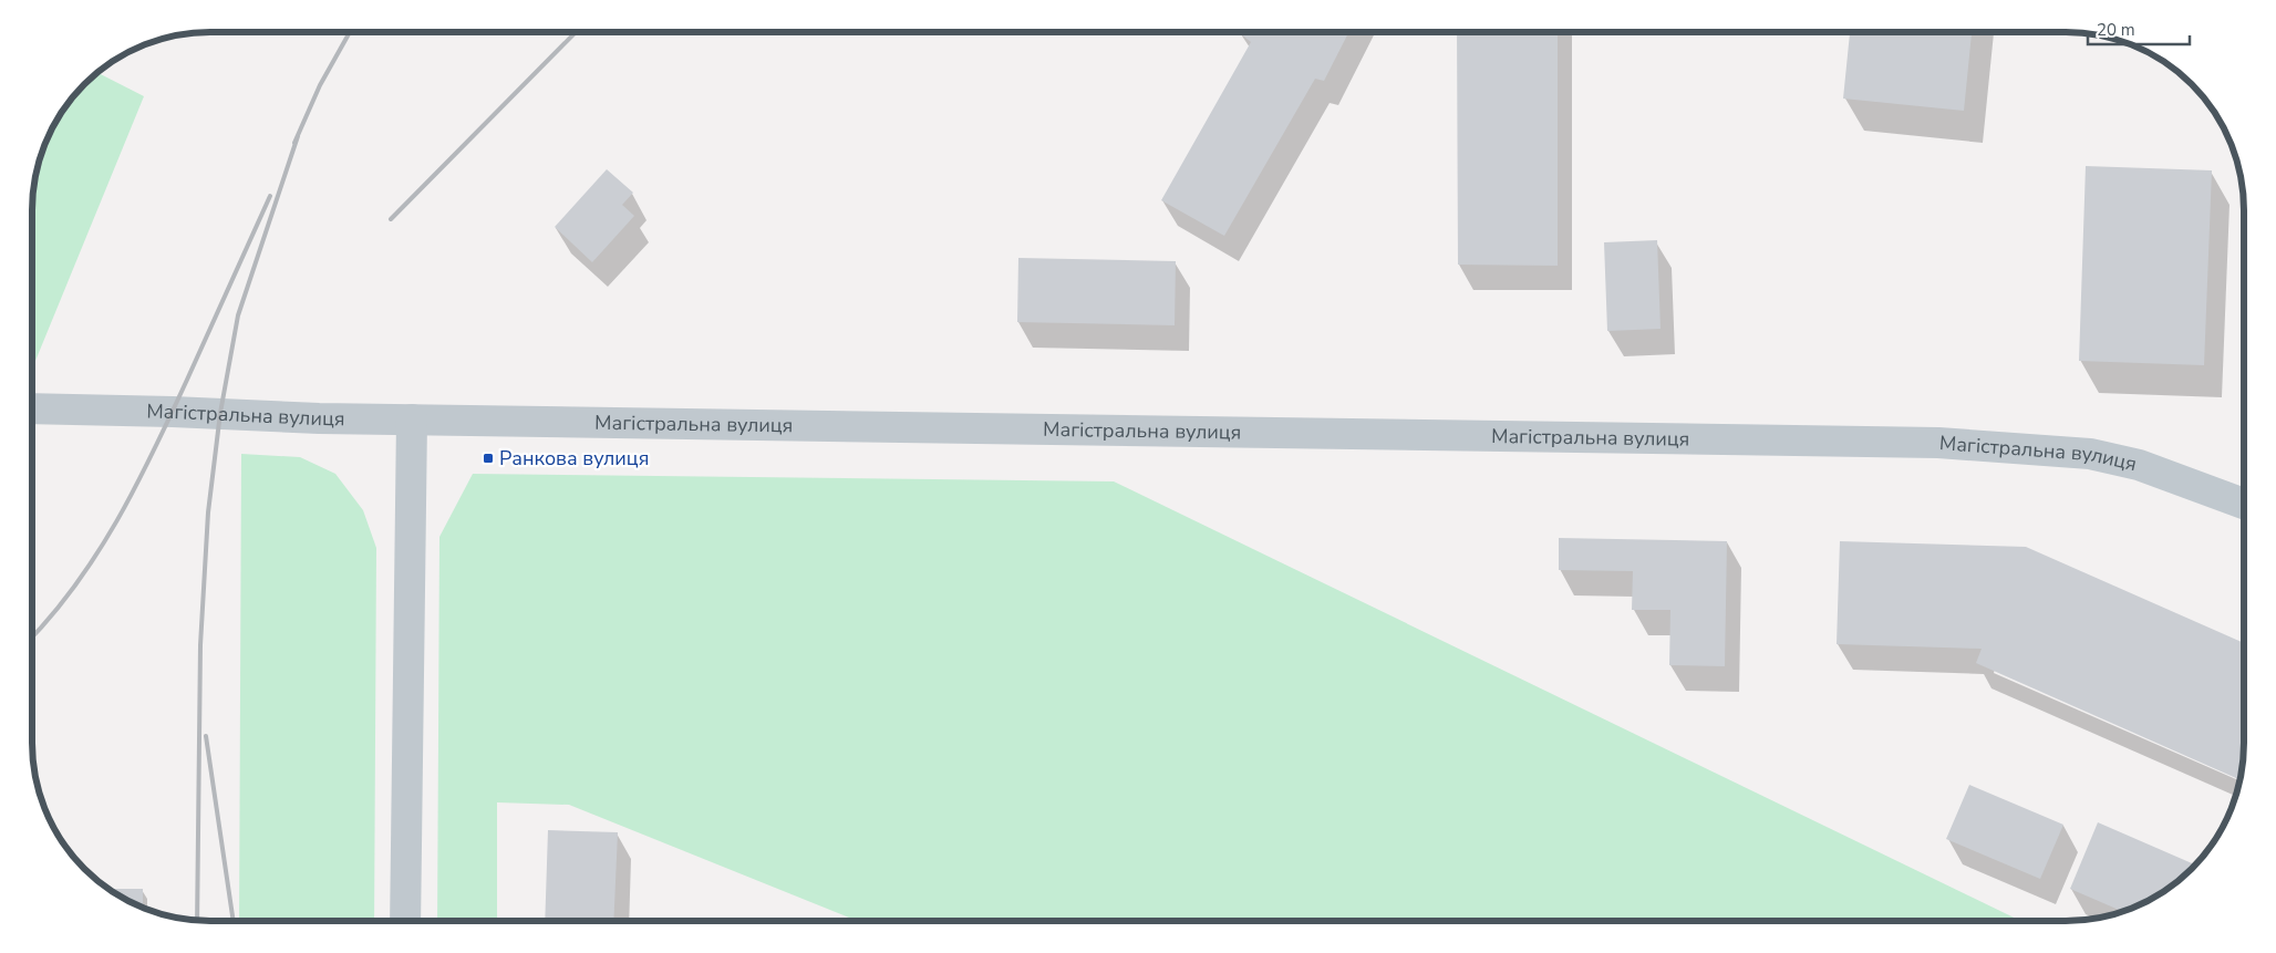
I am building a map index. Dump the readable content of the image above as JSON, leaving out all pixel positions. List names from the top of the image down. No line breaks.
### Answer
{"streets":{"street":["Магістральна вулиця"]},"places":{"transit":["Ранкова вулиця"]},"scale_bar":"20 m"}
